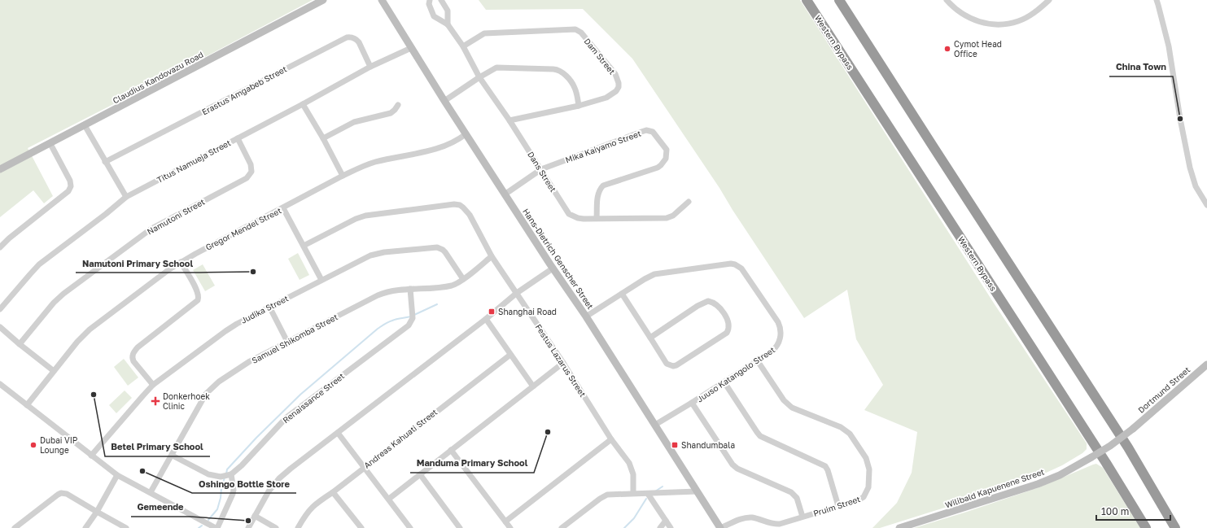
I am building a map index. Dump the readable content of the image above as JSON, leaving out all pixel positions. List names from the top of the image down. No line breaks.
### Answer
{"streets":{"highway":["Western Bypass"],"street":["Dam Street","Claudius Kandovazu Road","Erastus Amgabeb Street","Mika Kaiyamo Street","Titus Namueja Street","Dans Street","Namutoni Street","Gregor Mendel Street","Hans-Dietrich Genscher Street","Judika Street","Samuel Shikomba Street","Festus Lazarus Street","Juuso Katangolo Street","Dortmund Street","Renaissance Street","Andreas Kahuati Street","Wilibald Kapuenene Street","Pruim Street"]},"crossings":[["Dam Street","Dans Street"],["Erastus Amgabeb Street","Titus Namueja Street"],["Mika Kaiyamo Street","Dans Street"],["Mika Kaiyamo Street","Hans-Dietrich Genscher Street"],["Titus Namueja Street","Namutoni Street"],["Titus Namueja Street","Hans-Dietrich Genscher Street"],["Gregor Mendel Street","Hans-Dietrich Genscher Street"],["Hans-Dietrich Genscher Street","Juuso Katangolo Street"],["Hans-Dietrich Genscher Street","Pruim Street"],["Judika Street","Samuel Shikomba Street"],["Samuel Shikomba Street","Festus Lazarus Street"],["Samuel Shikomba Street","Renaissance Street"],["Juuso Katangolo Street","Pruim Street"],["Dortmund Street","Wilibald Kapuenene Street"]],"places":{"other":["Cymot Head Office","China Town","Namutoni Primary School","Betel Primary School","Manduma Primary School","Dubai VIP Lounge","Oshingo Bottle Store","Gemeende"],"transit":["Shanghai Road","Shandumbala"],"health":["Donkerhoek Clinic"]},"scale_bar":"100 m"}
